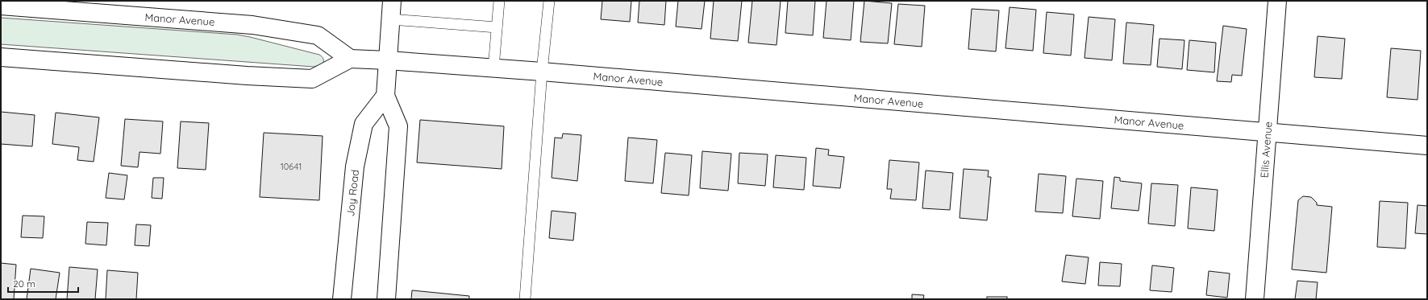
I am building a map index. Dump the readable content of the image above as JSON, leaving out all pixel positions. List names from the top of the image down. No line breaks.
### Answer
{"streets":{"street":["Manor Avenue","Ellis Avenue","Joy Road"]},"crossings":[["Manor Avenue","Ellis Avenue"]],"house_numbers":["10641"],"scale_bar":"20 m"}
